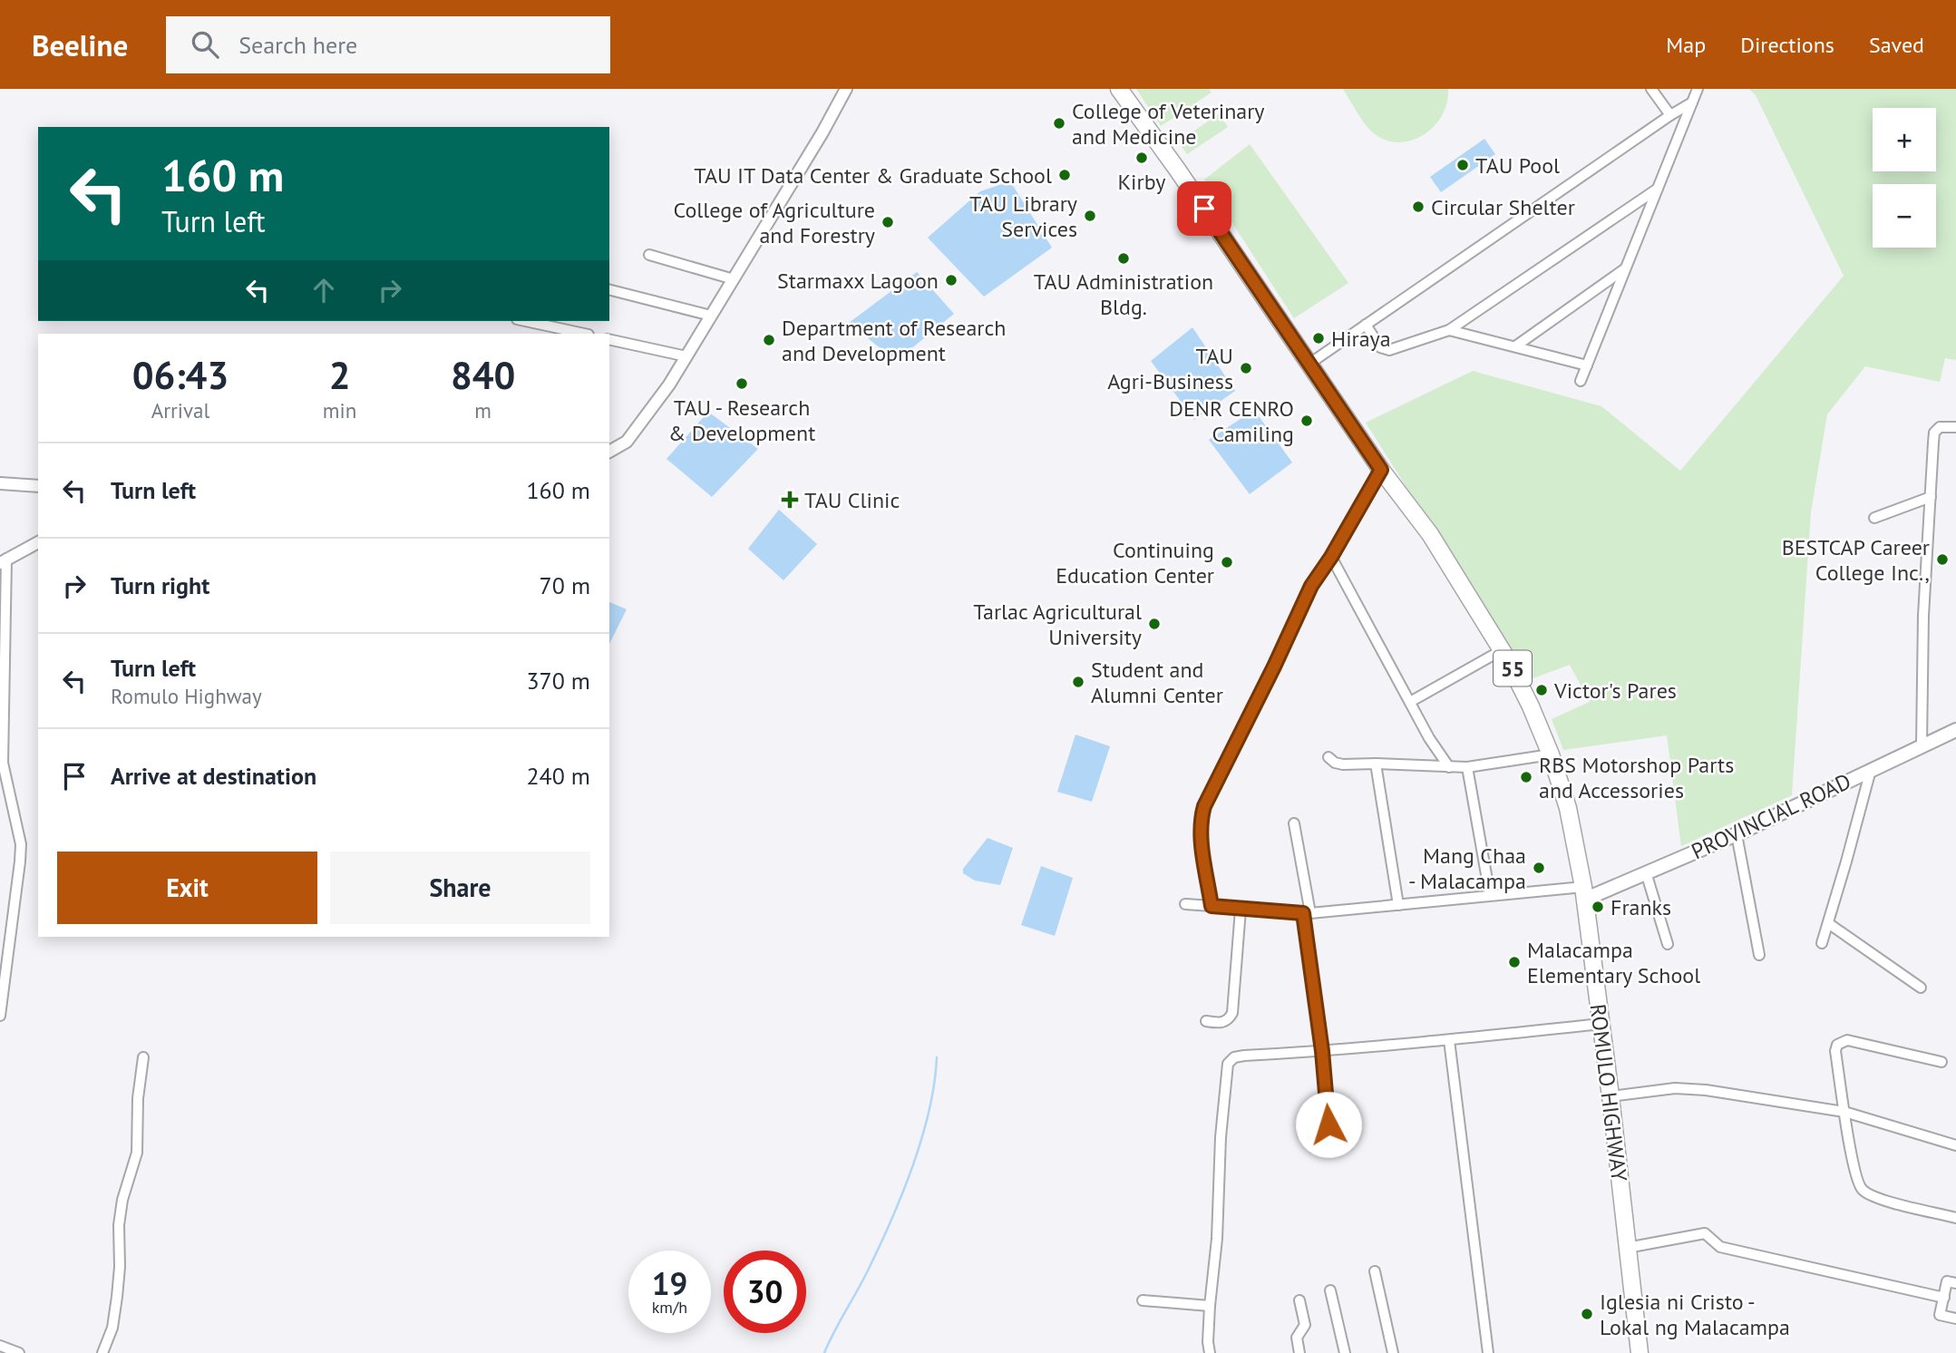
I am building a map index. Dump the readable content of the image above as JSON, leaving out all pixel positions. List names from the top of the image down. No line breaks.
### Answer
{"streets":{"highway":["55","ROMULO HIGHWAY"],"main road":["PROVINCIAL ROAD"]},"crossings":[["PROVINCIAL ROAD","ROMULO HIGHWAY"]],"places":{"other":["College of Veterinary and Medicine","Kirby","TAU Pool","TAU IT Data Center & Graduate School","Circular Shelter","TAU Library Services","College of Agriculture and Forestry","TAU Administration Bldg.","Starmaxx Lagoon","Hiraya","Department of Research and Development","TAU Agri-Business","TAU - Research & Development","DENR CENRO Camiling","BESTCAP Career College Inc.,","Continuing Education Center","Tarlac Agricultural University","Student and Alumni Center","Victor's Pares","RBS Motorshop Parts and Accessories","Mang Chaa - Malacampa","Franks","Malacampa Elementary School","Iglesia ni Cristo - Lokal ng Malacampa"],"health":["TAU Clinic"]},"page":{"header":"Beeline","search":"Search here","nav":["Map","Directions","Saved"],"map_buttons":["+","−"],"turn":["160 m","Turn left"],"eta":["06:43","Arrival","2","min","840","m"],"list":[{"name":"Turn left","value":"160 m"},{"name":"Turn right","value":"70 m"},{"name":"Turn left","note":"Romulo Highway","value":"370 m"},{"name":"Arrive at destination","value":"240 m"}],"buttons":["Exit","Share"],"speed":"19 km/h","limit":"30"}}
